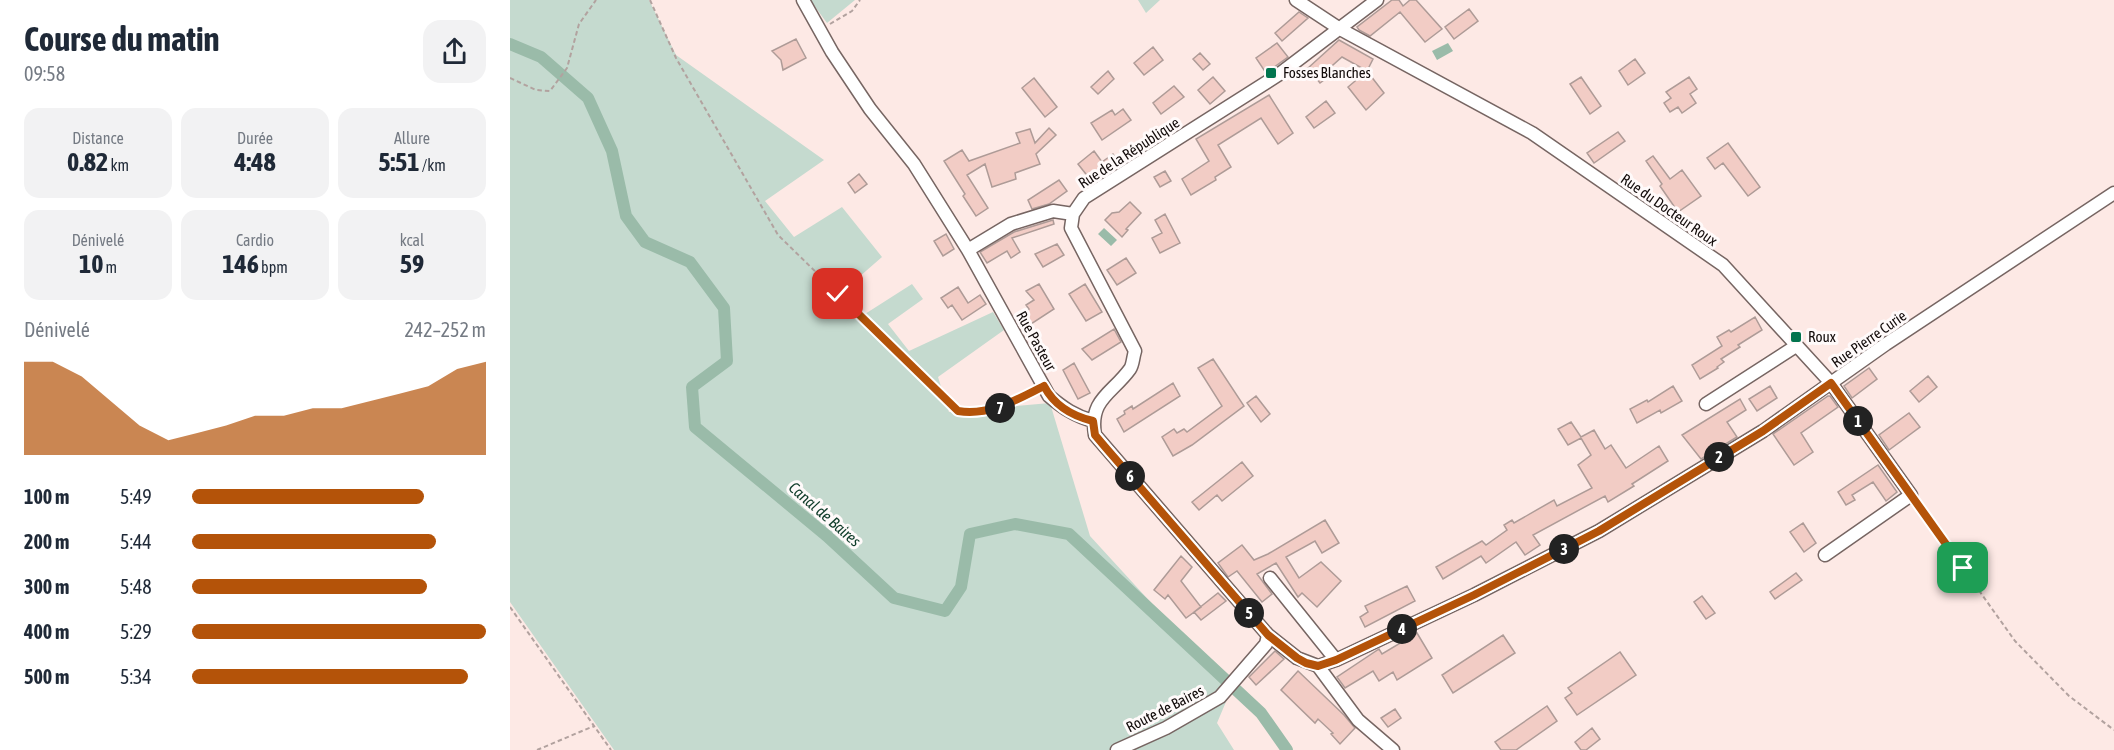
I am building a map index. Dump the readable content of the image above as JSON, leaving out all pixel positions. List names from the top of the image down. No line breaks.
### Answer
{"streets":{"street":["Rue de la République","Rue du Docteur Roux","Rue Pierre Curie","Rue Pasteur","Route de Baires"]},"crossings":[["Rue de la République","Rue du Docteur Roux"],["Rue du Docteur Roux","Rue Pierre Curie"]],"water":["Canal de Baires"],"places":{"transit":["Fosses Blanches","Roux"]},"page":{"heading":["Course du matin","09:58"],"stats":[["Distance","0.82 km"],["Durée","4:48"],["Allure","5:51 /km"],["Dénivelé","10 m"],["Cardio","146 bpm"],["kcal","59"]],"chart":["Dénivelé","242–252 m"],"pins":["7","1","2","6","3","5","4"],"list":[{"name":"100 m","note":"5:49"},{"name":"200 m","note":"5:44"},{"name":"300 m","note":"5:48"},{"name":"400 m","note":"5:29"},{"name":"500 m","note":"5:34"}]}}
